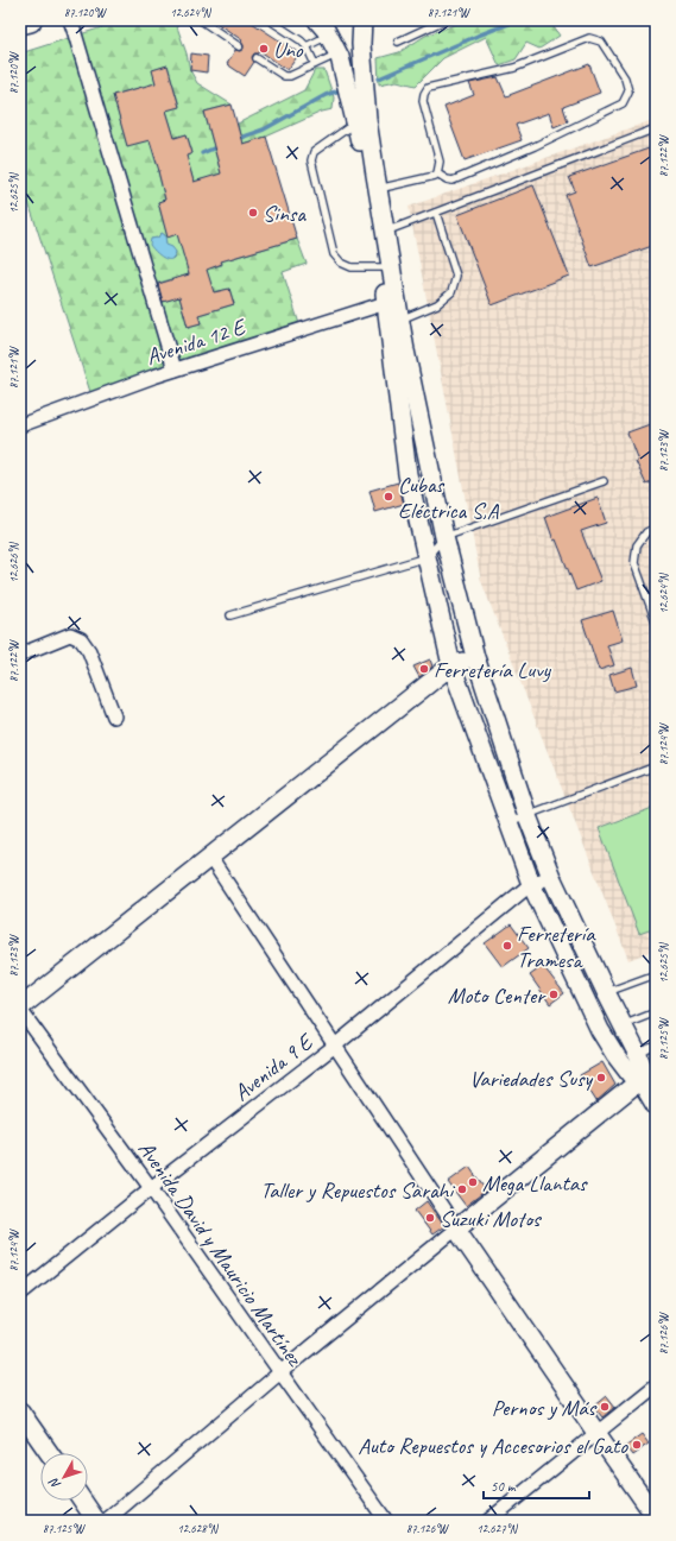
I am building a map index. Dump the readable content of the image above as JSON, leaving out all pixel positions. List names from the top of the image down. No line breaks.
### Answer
{"streets":{"street":["Avenida 12 E","Avenida 9 E","Avenida David y Mauricio Martínez"]},"crossings":[["Avenida 9 E","Avenida David y Mauricio Martínez"]],"places":["Uno","Sinsa","Cubas Eléctrica S,A","Ferretería Luvy","Ferretería Tramesa","Moto Center","Variedades Susy","Mega Llantas","Taller y Repuestos Sarahi","Suzuki Motos","Pernos y Más","Auto Repuestos y Accesorios el Gato"],"scale_bar":"50 m","north":"bottom left","coordinates":["87.120°W","12.624°N","87.121°W","87.122°W","12.625°N","87.123°W","12.626°N","87.124°W","87.125°W","87.126°W","12.628°N","12.627°N"]}
